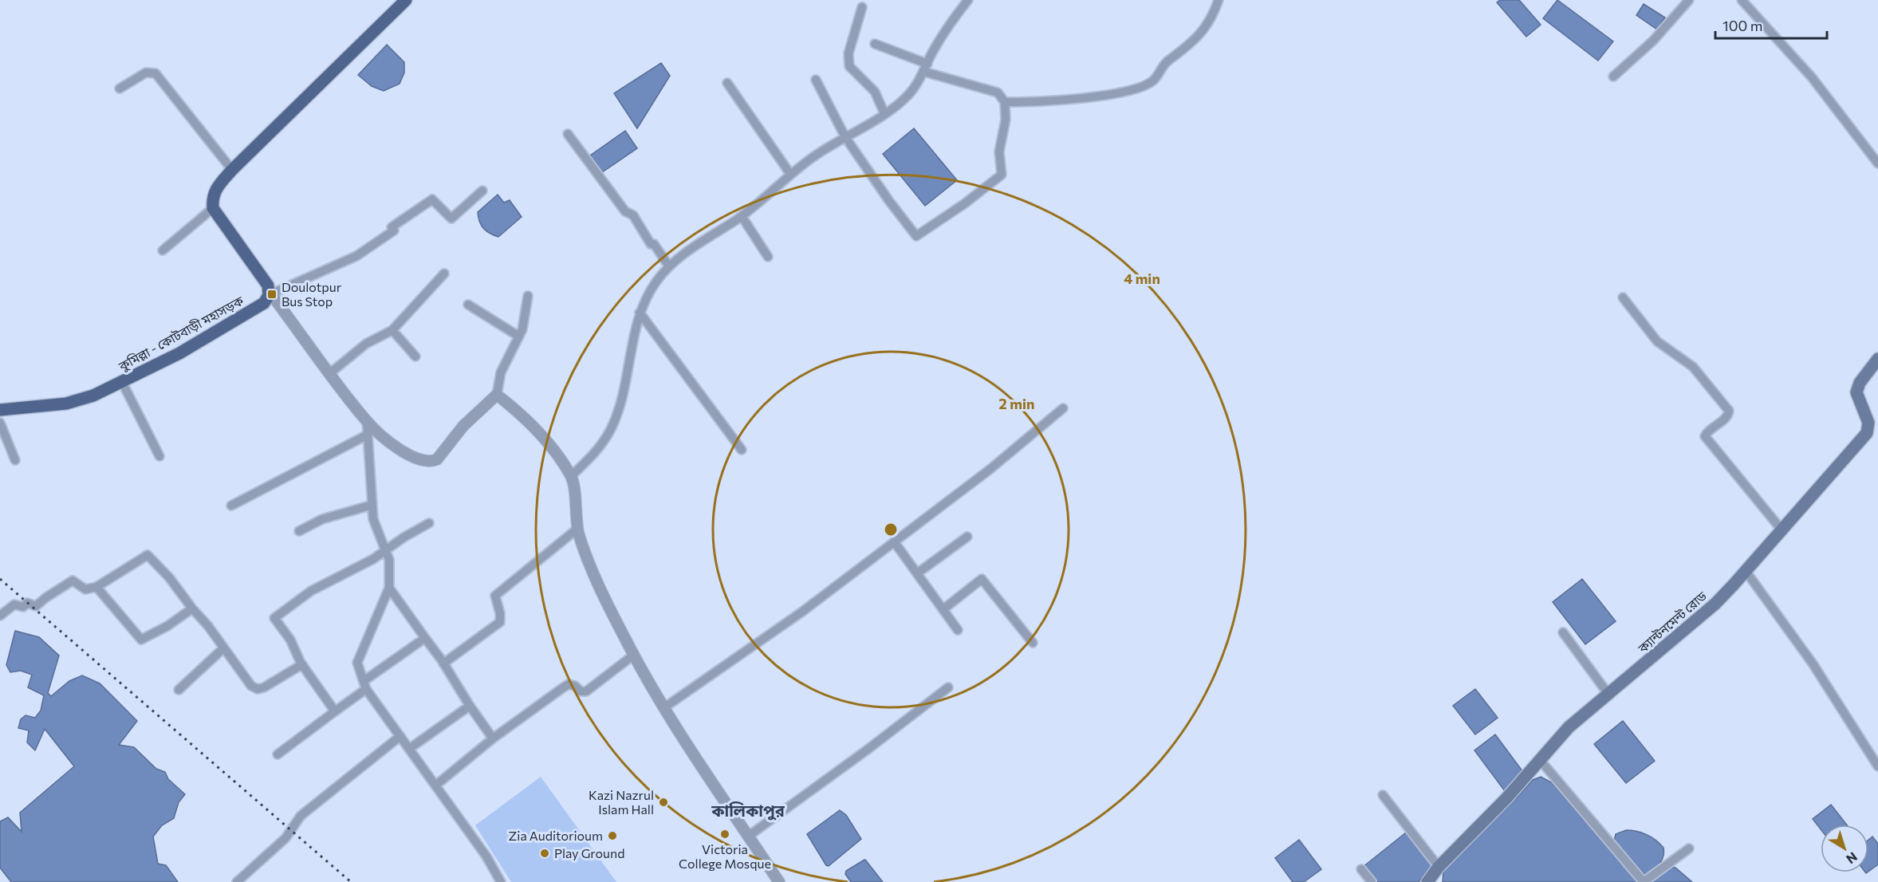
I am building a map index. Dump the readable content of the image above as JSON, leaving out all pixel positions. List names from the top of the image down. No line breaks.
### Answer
{"streets":{"main road":["কুমিল্লা - কোটবাড়ী মহাসড়ক","ক্যান্টনমেন্ট রোড"]},"districts":["কালিকাপুর"],"places":{"transit":["Doulotpur Bus Stop"],"other":["Kazi Nazrul Islam Hall","Victoria College Mosque","Zia Auditorioum","Play Ground"]},"scale_bar":"100 m","north":"bottom right","rings":["4 min","2 min"]}
